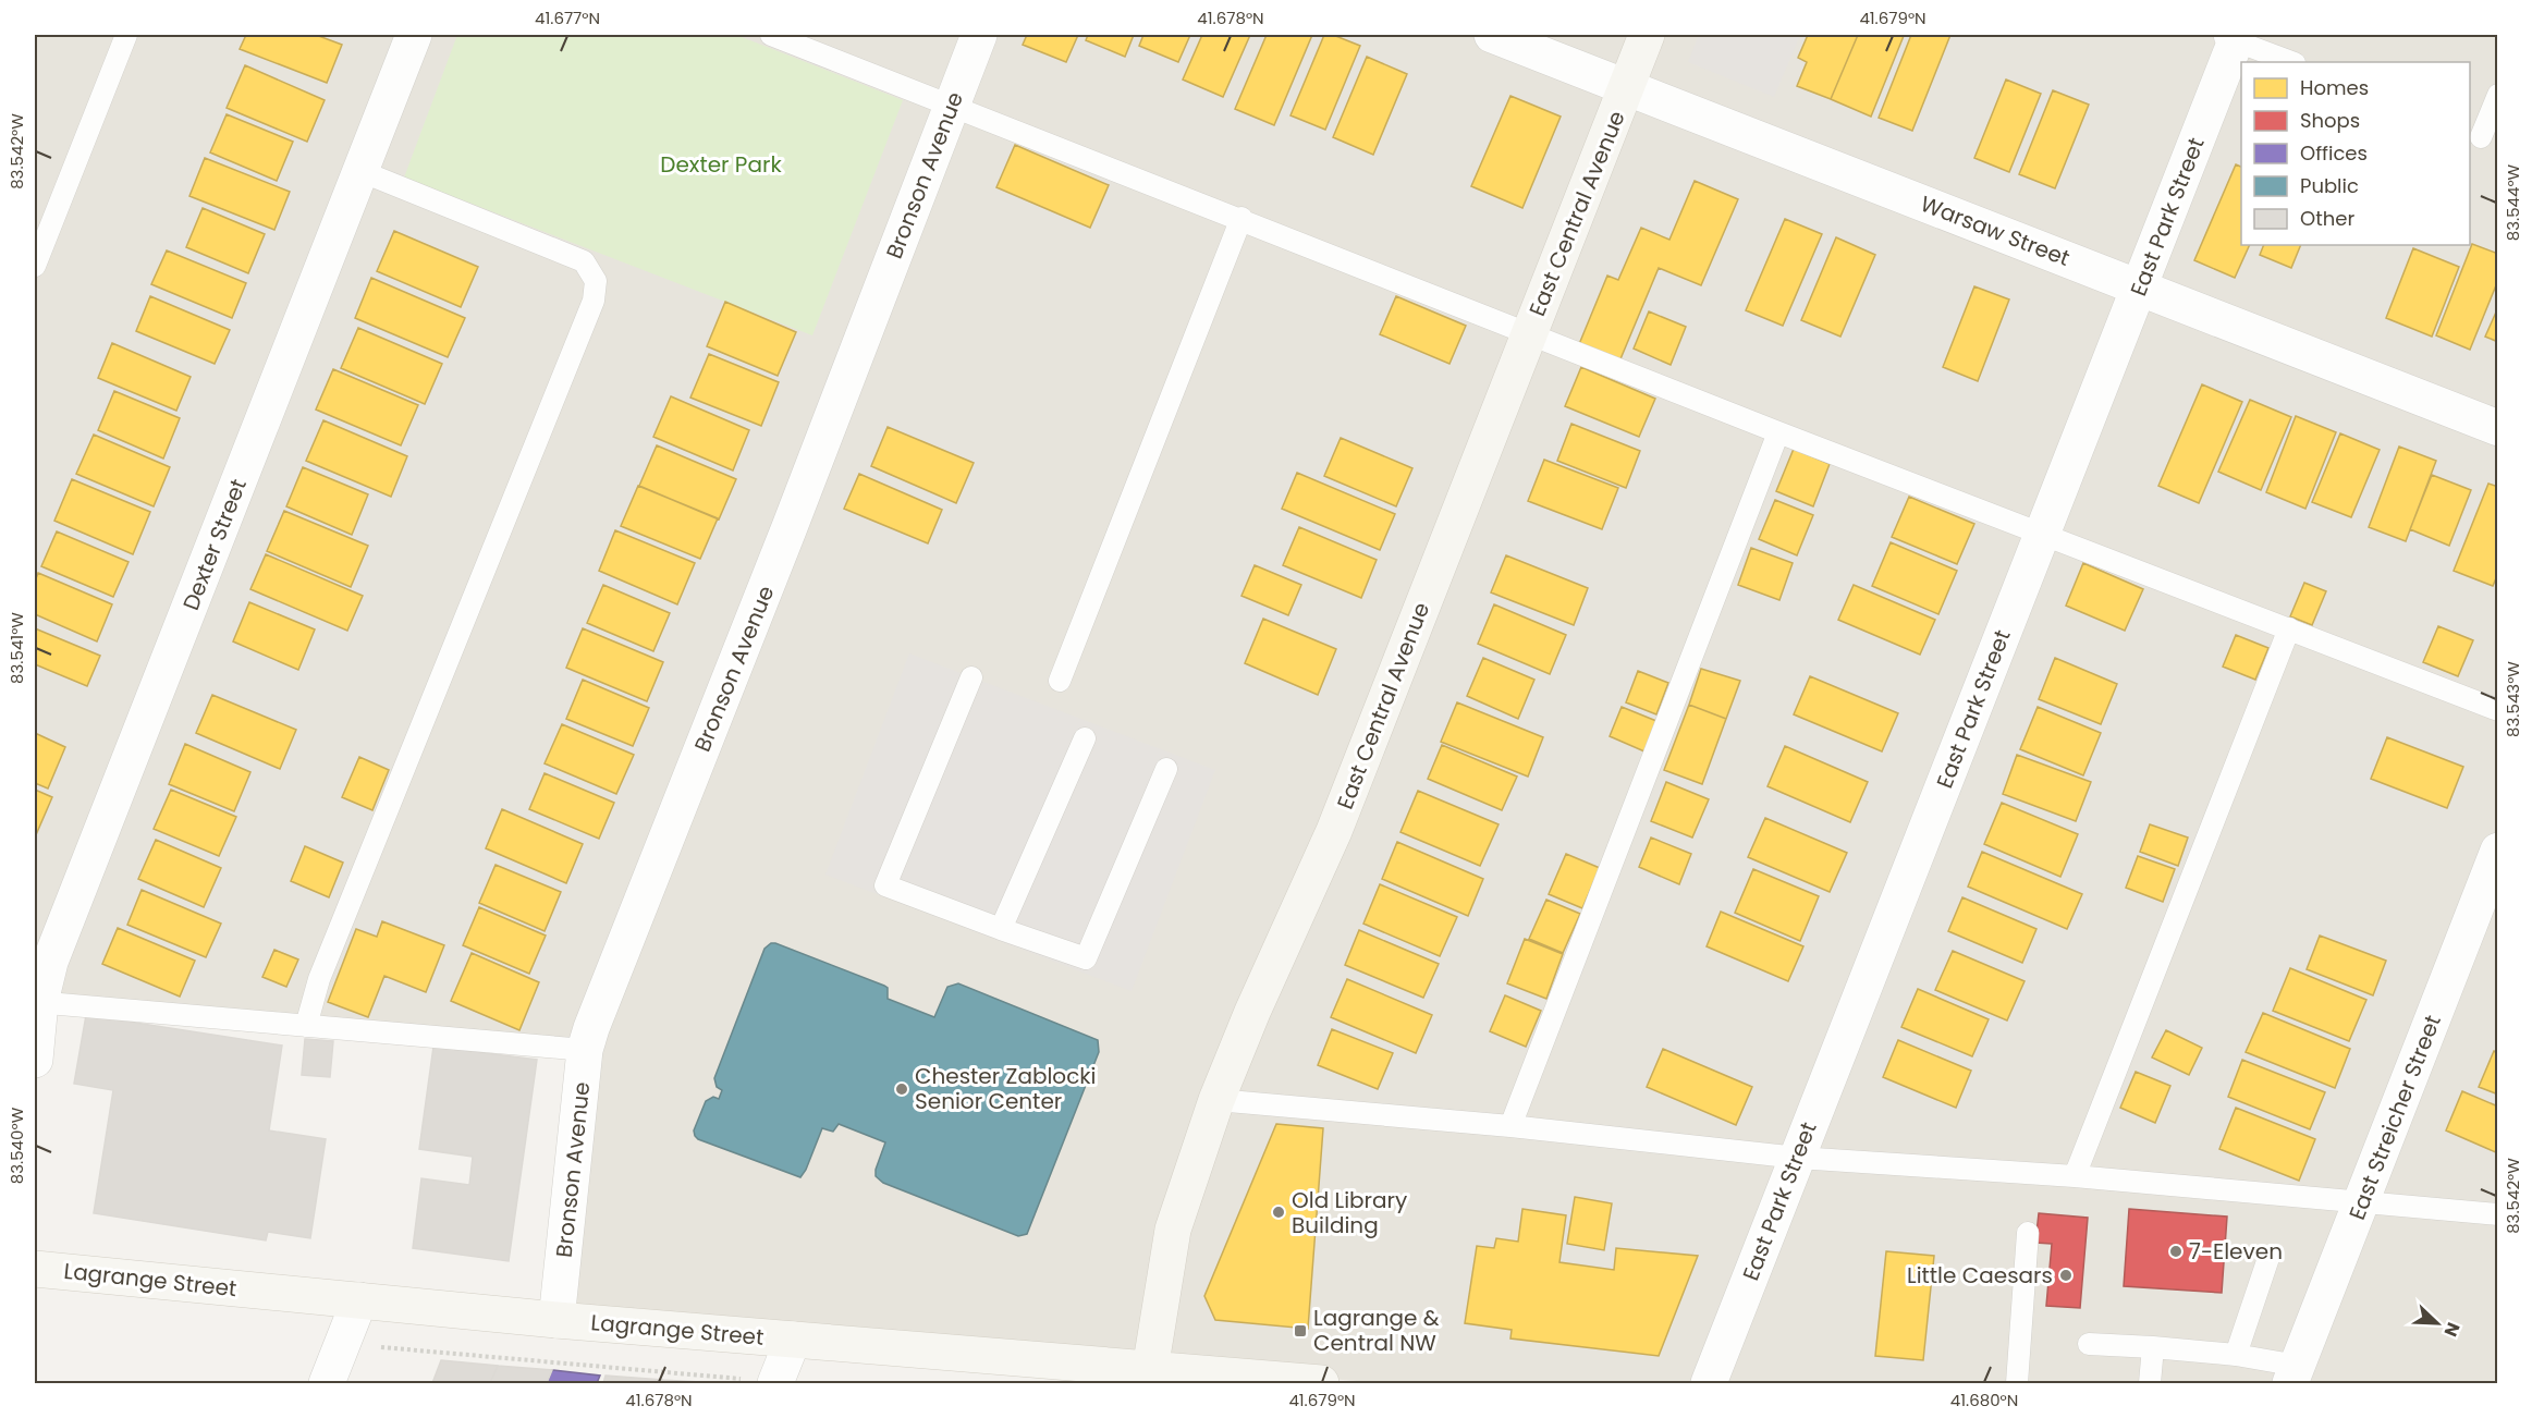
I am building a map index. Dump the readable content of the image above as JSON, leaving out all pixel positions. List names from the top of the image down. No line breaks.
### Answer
{"streets":{"street":["Bronson Avenue","East Central Avenue","East Park Street","Warsaw Street","Dexter Street","East Streicher Street","Lagrange Street"]},"crossings":[["Bronson Avenue","Lagrange Street"],["East Central Avenue","Warsaw Street"],["East Central Avenue","Lagrange Street"],["East Park Street","Warsaw Street"]],"parks":["Dexter Park"],"places":{"other":["Chester Zablocki Senior Center","Old Library Building","7-Eleven","Little Caesars"],"transit":["Lagrange & Central NW"]},"legend":["Homes","Shops","Offices","Public","Other"],"north":"bottom right","coordinates":["41.677°N","41.678°N","41.679°N","83.542°W","83.544°W","83.541°W","83.543°W","83.540°W","41.680°N"]}
